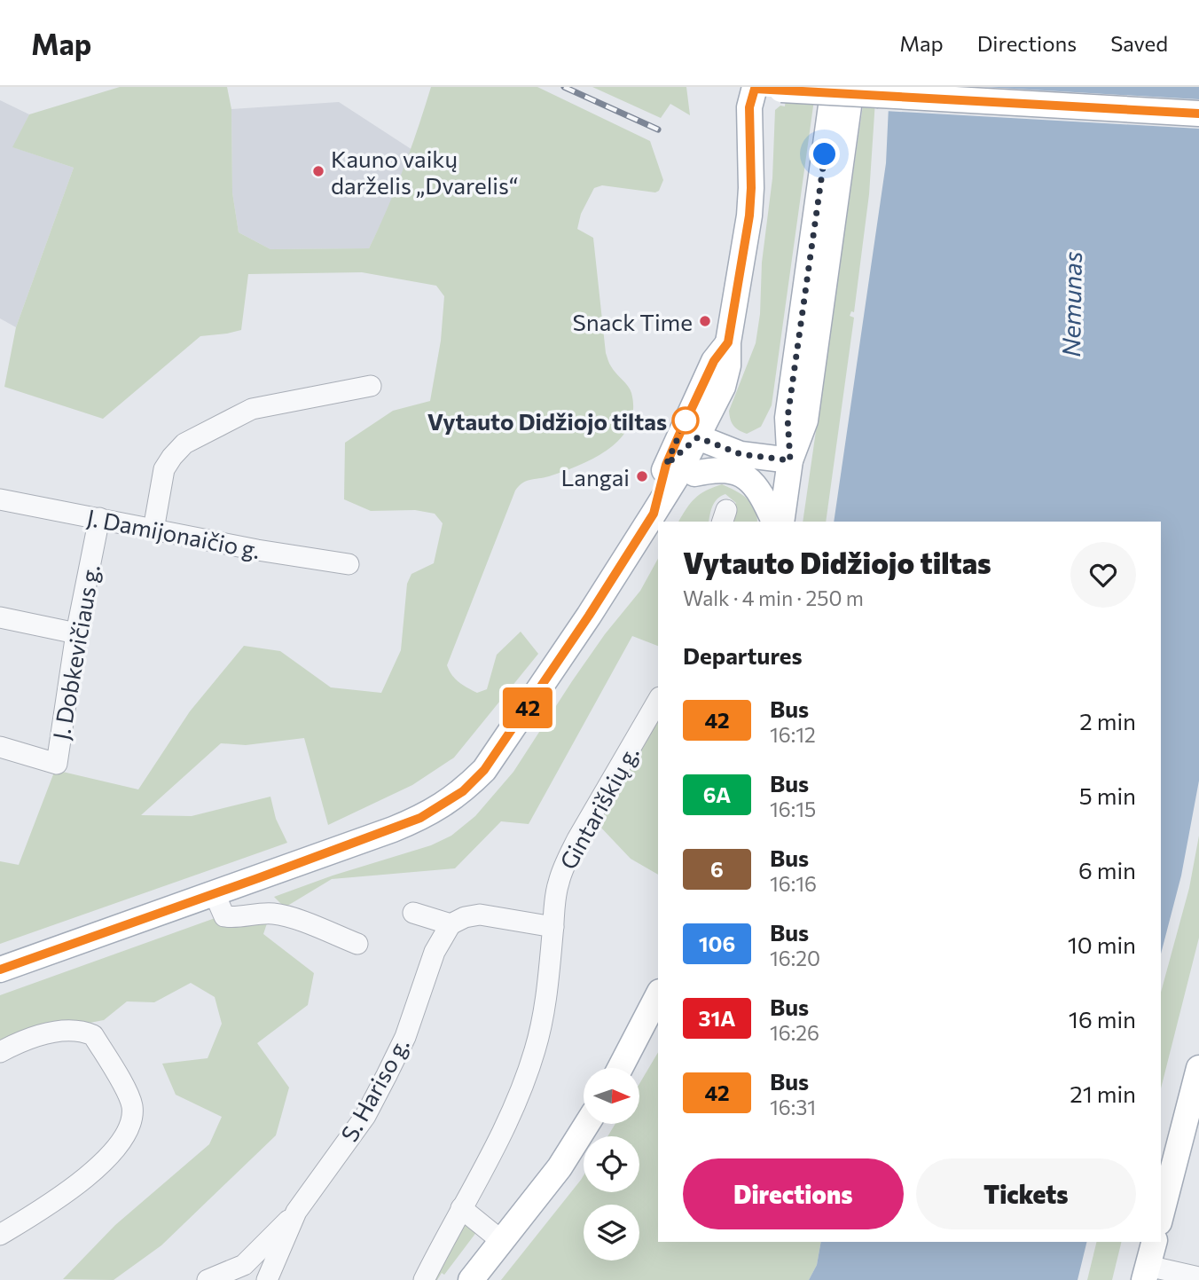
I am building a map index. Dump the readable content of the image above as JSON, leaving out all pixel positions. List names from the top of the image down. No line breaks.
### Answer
{"streets":{"street":["J. Damijonaičio g.","J. Dobkevičiaus g.","Gintariškių g.","S. Hariso g."]},"crossings":[["J. Damijonaičio g.","J. Dobkevičiaus g."]],"water":["Nemunas"],"places":["Kauno vaikų darželis „Dvarelis“","Snack Time","Vytauto Didžiojo tiltas","Langai"],"lines":["bus line 42"],"north":"right","page":{"header":"Map","nav":["Map","Directions","Saved"],"on_map":"42","heading":[["Vytauto Didžiojo tiltas","Walk · 4 min · 250 m"],"Departures"],"list":[{"mark":"42","name":"Bus","note":"16:12","value":"2 min"},{"mark":"6A","name":"Bus","note":"16:15","value":"5 min"},{"mark":"6","name":"Bus","note":"16:16","value":"6 min"},{"mark":"106","name":"Bus","note":"16:20","value":"10 min"},{"mark":"31A","name":"Bus","note":"16:26","value":"16 min"},{"mark":"42","name":"Bus","note":"16:31","value":"21 min"}],"buttons":["Directions","Tickets"]}}
